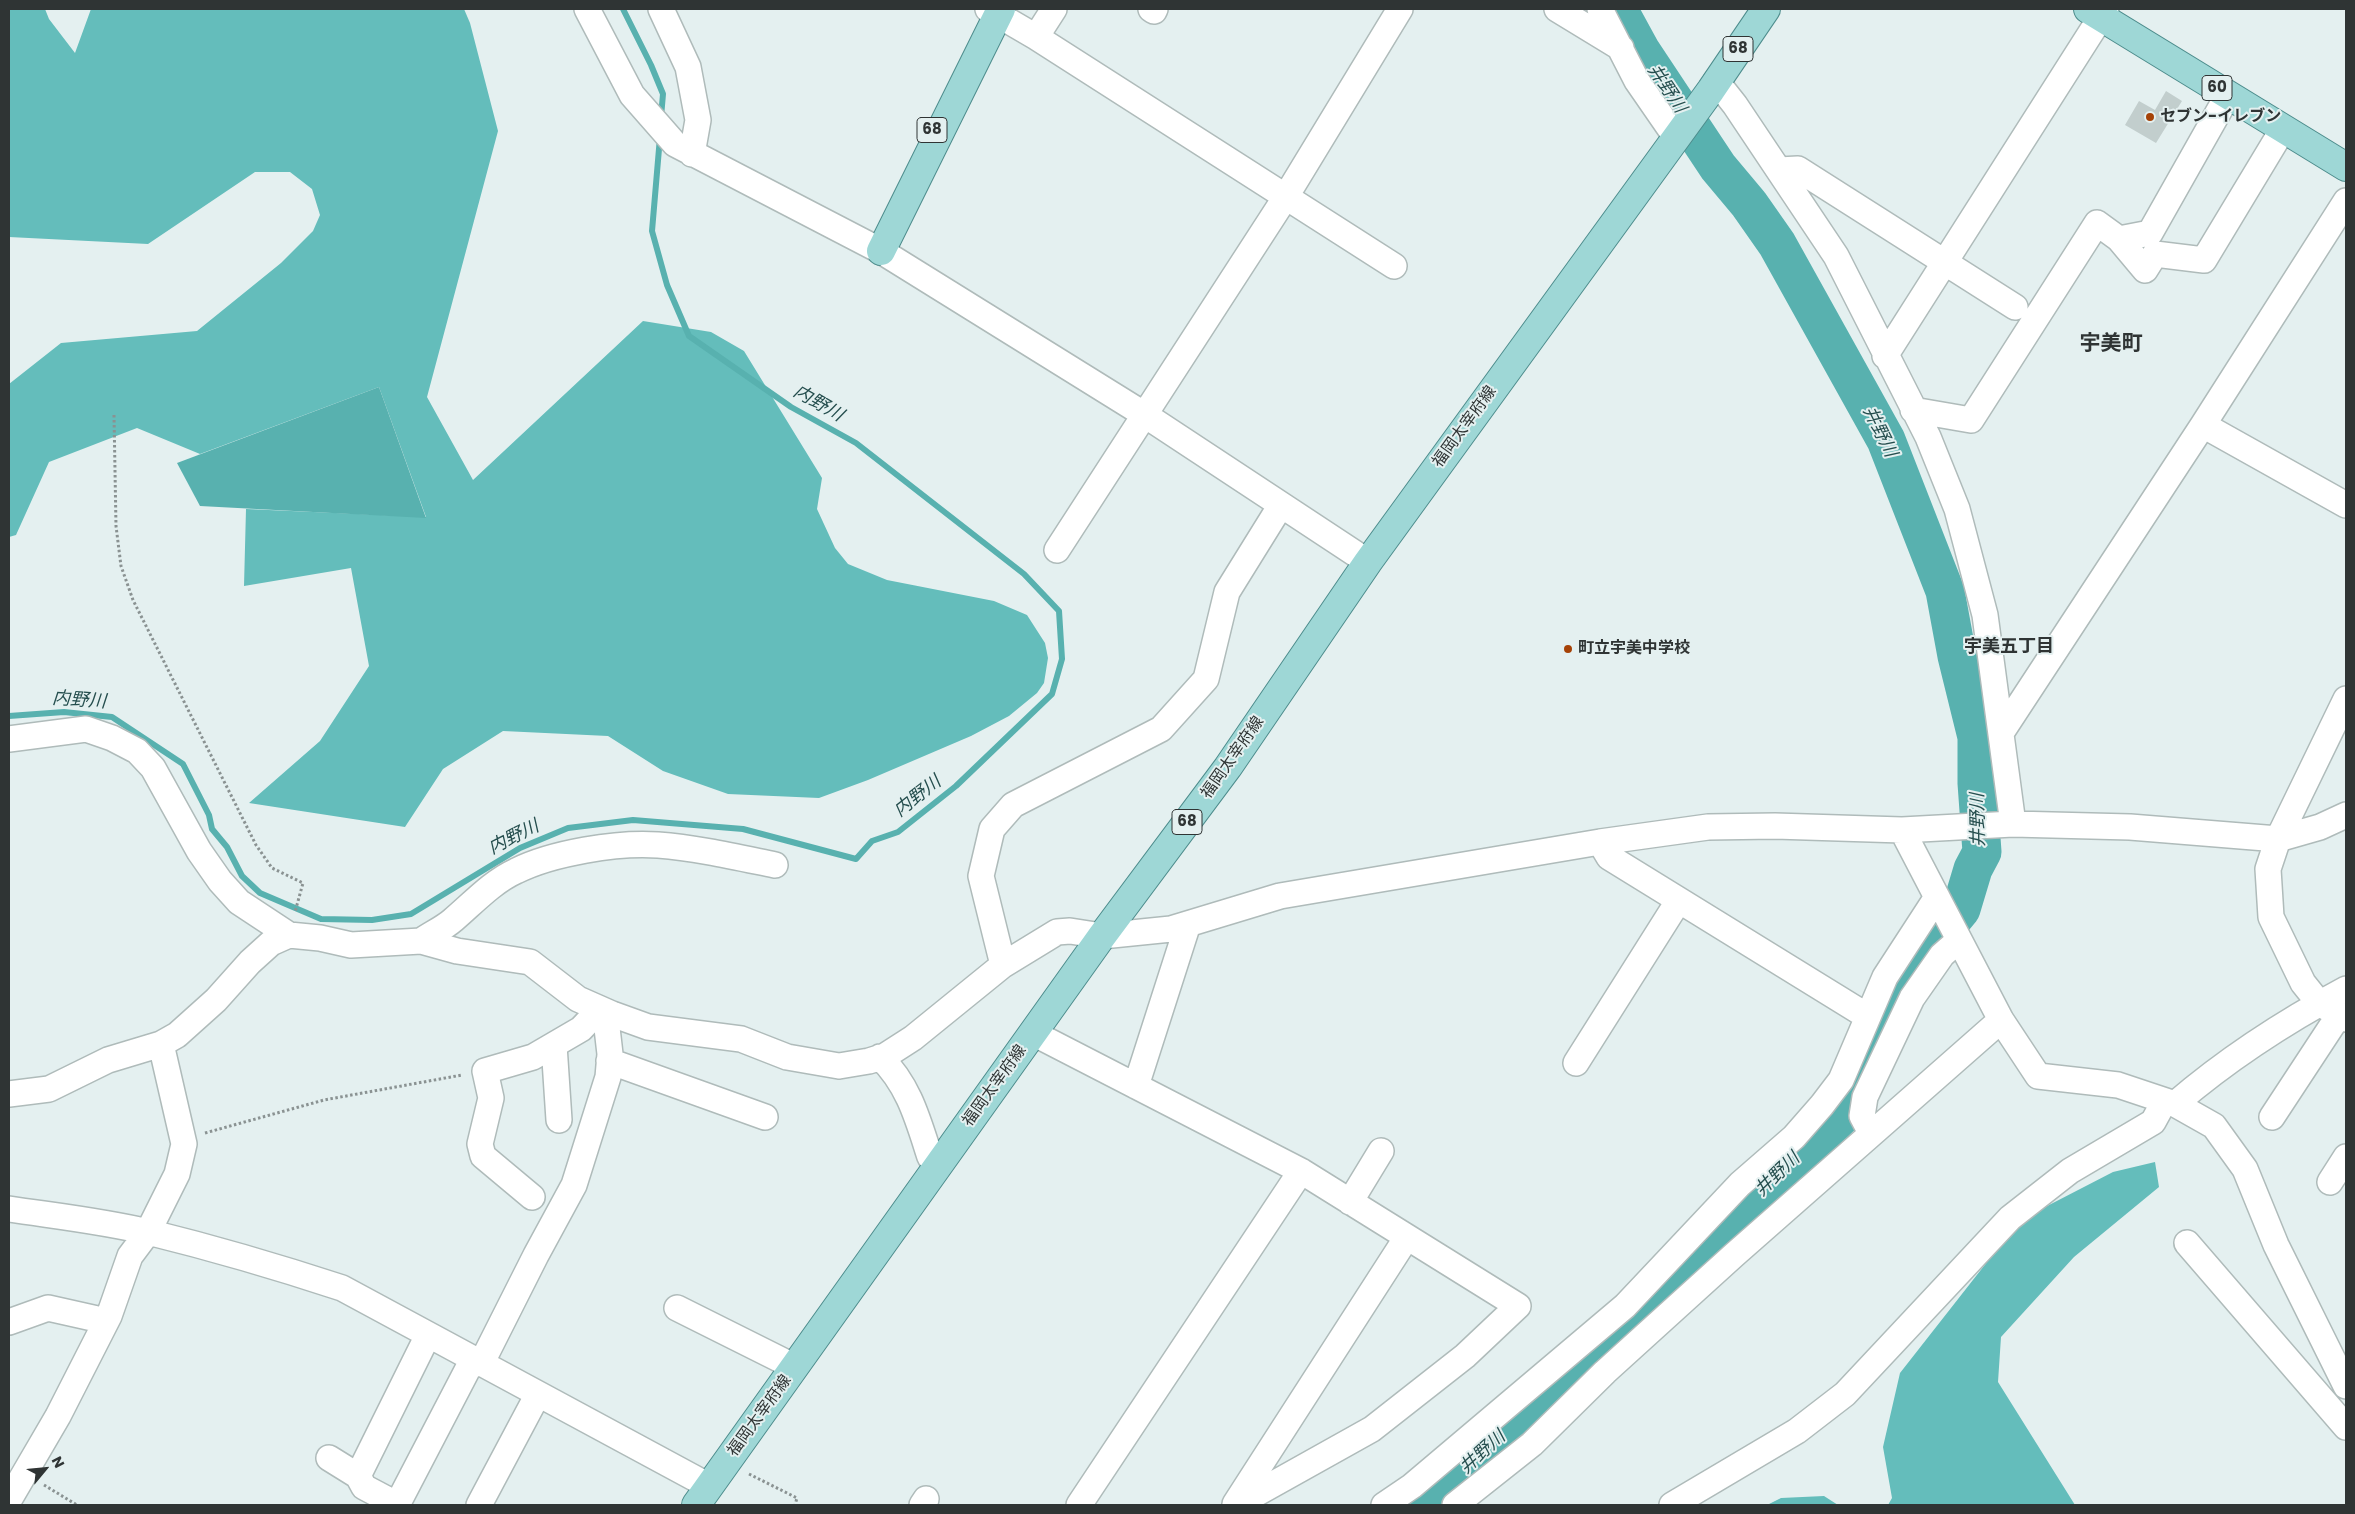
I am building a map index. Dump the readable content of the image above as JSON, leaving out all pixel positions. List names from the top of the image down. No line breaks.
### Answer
{"streets":{"main road":["68","60","福岡太宰府線"]},"districts":["宇美町","宇美五丁目"],"water":["井野川","内野川"],"places":["セブン-イレブン","町立宇美中学校"],"north":"top right"}
